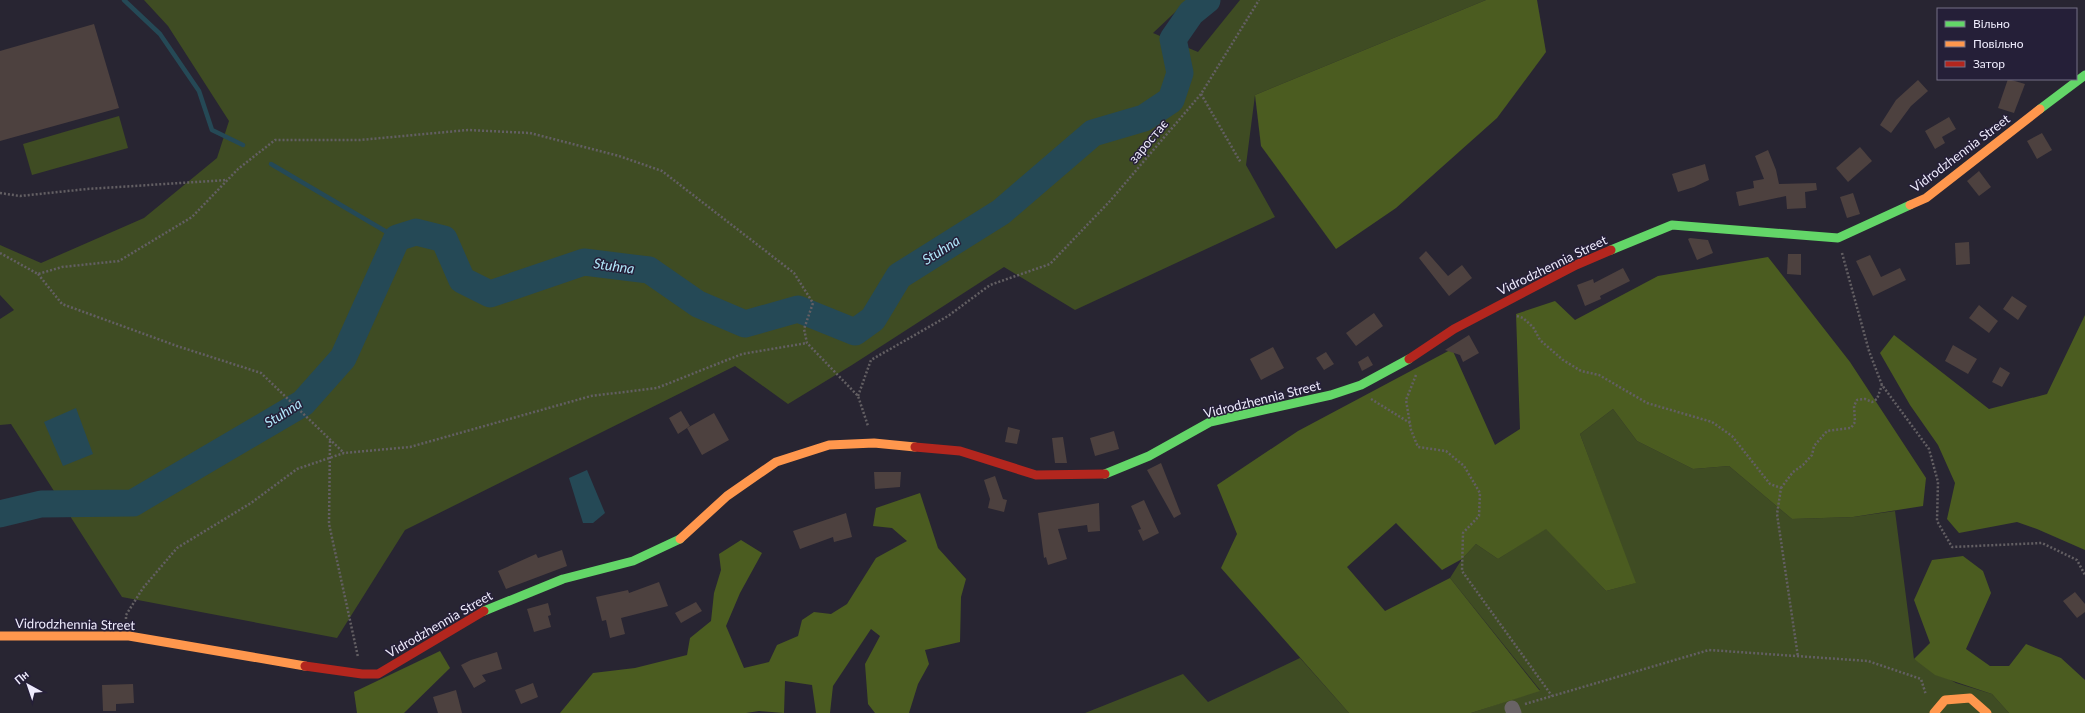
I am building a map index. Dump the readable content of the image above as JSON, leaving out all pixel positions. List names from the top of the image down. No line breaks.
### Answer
{"streets":{"street":["Vidrodzhennia Street"],"path":["заростає"]},"water":["Stuhna"],"legend":["Вільно","Повільно","Затор"],"north":"top left"}
